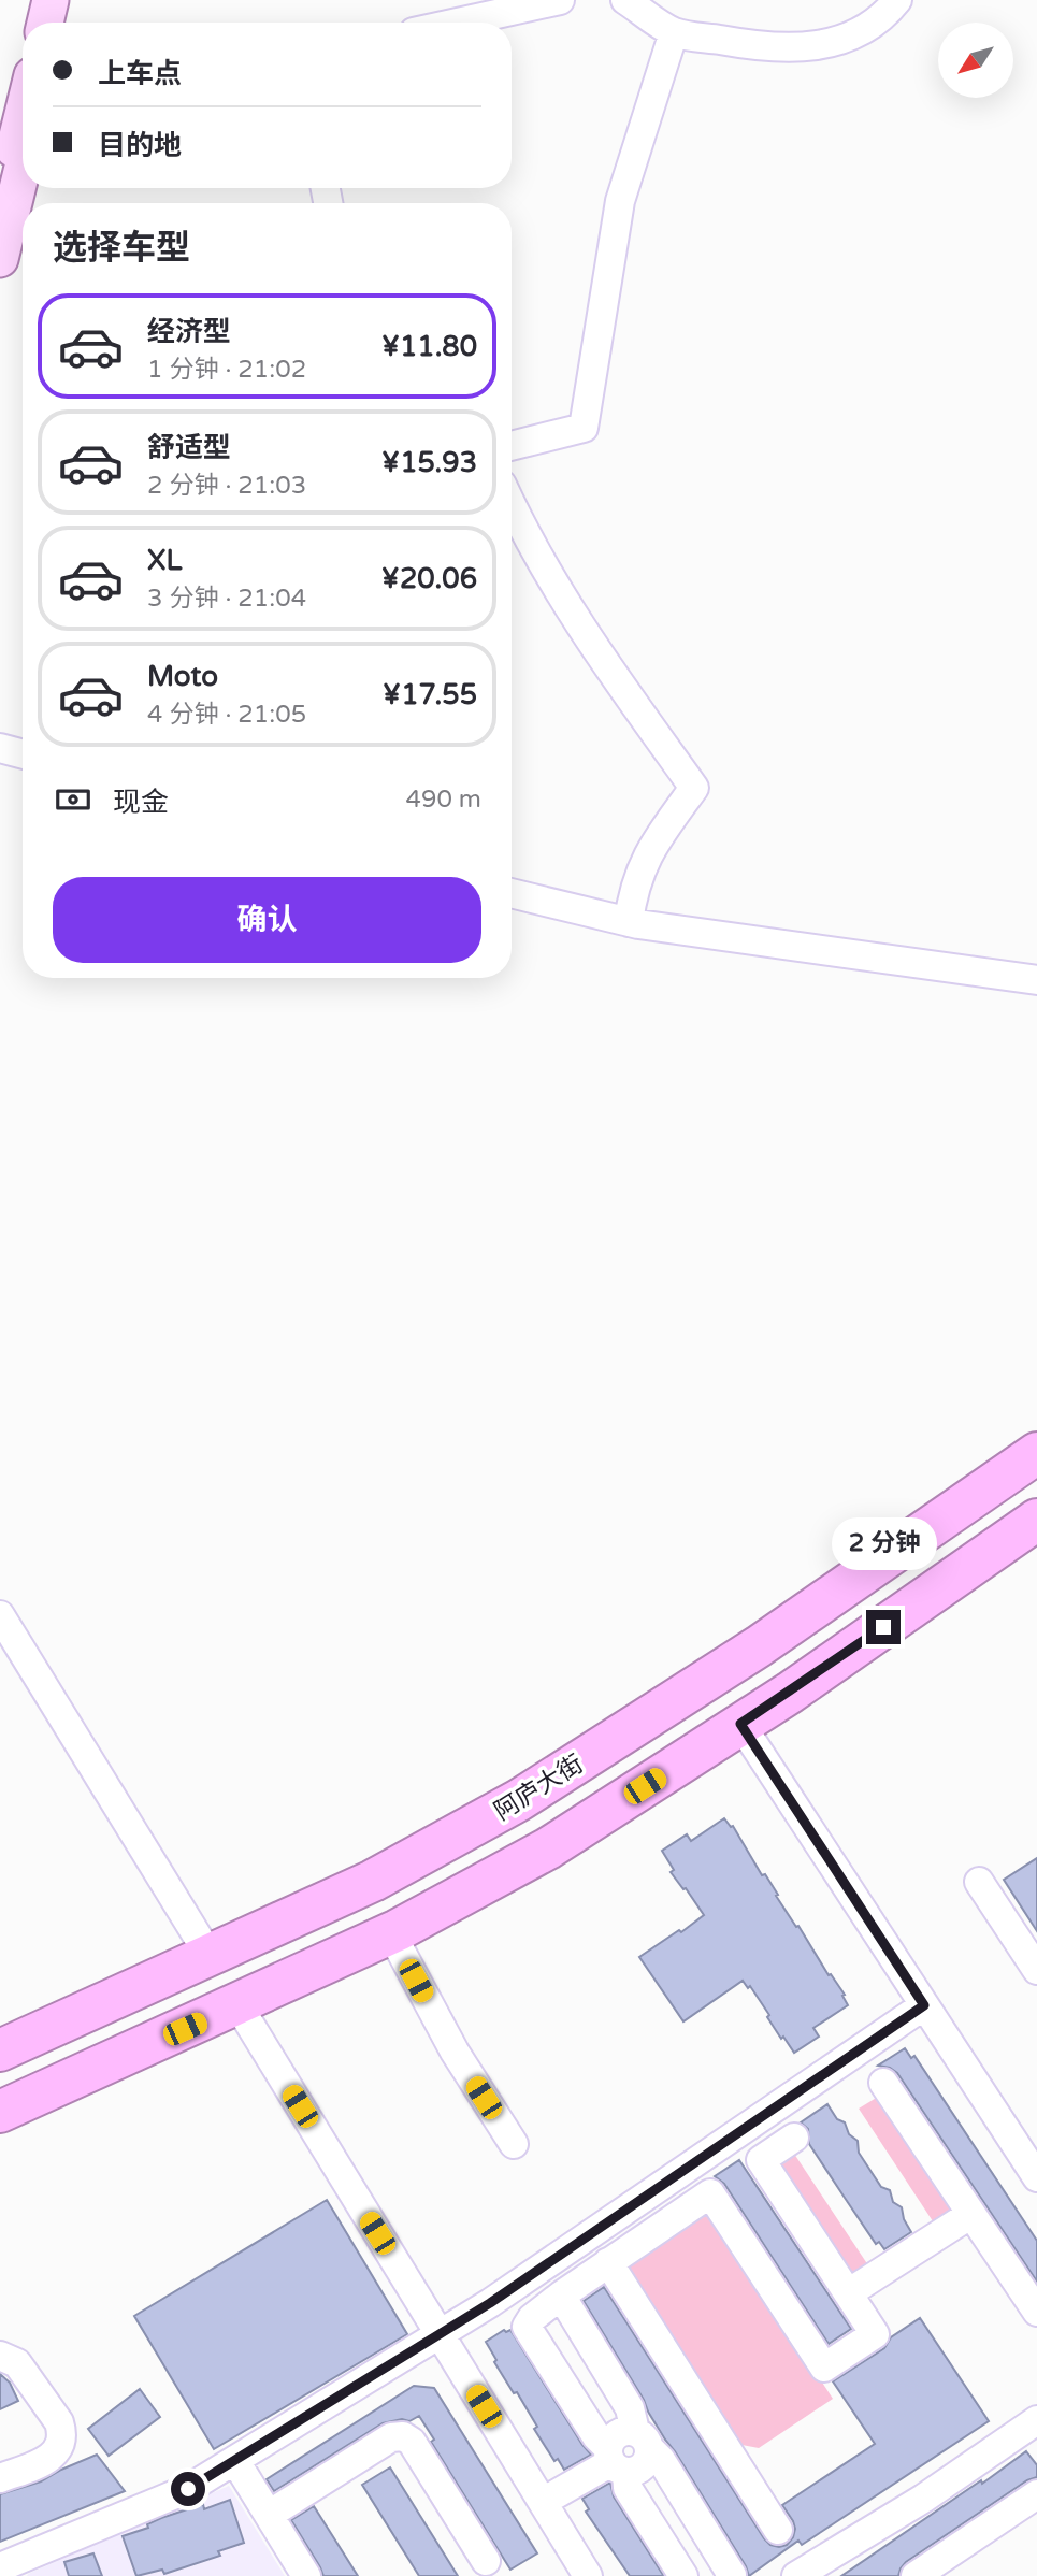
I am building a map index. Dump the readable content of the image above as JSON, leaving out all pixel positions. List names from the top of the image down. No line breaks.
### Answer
{"streets":{"highway":["阿庐大街"]},"north":"bottom left","page":{"banner":["上车点","目的地"],"heading":"选择车型","list":[{"name":"经济型","note":"1 分钟 · 21:02","value":"¥11.80"},{"name":"舒适型","note":"2 分钟 · 21:03","value":"¥15.93"},{"name":"XL","note":"3 分钟 · 21:04","value":"¥20.06"},{"name":"Moto","note":"4 分钟 · 21:05","value":"¥17.55"}],"pay":["现金","490 m"],"buttons":"确认","bubble":"2 分钟"}}
